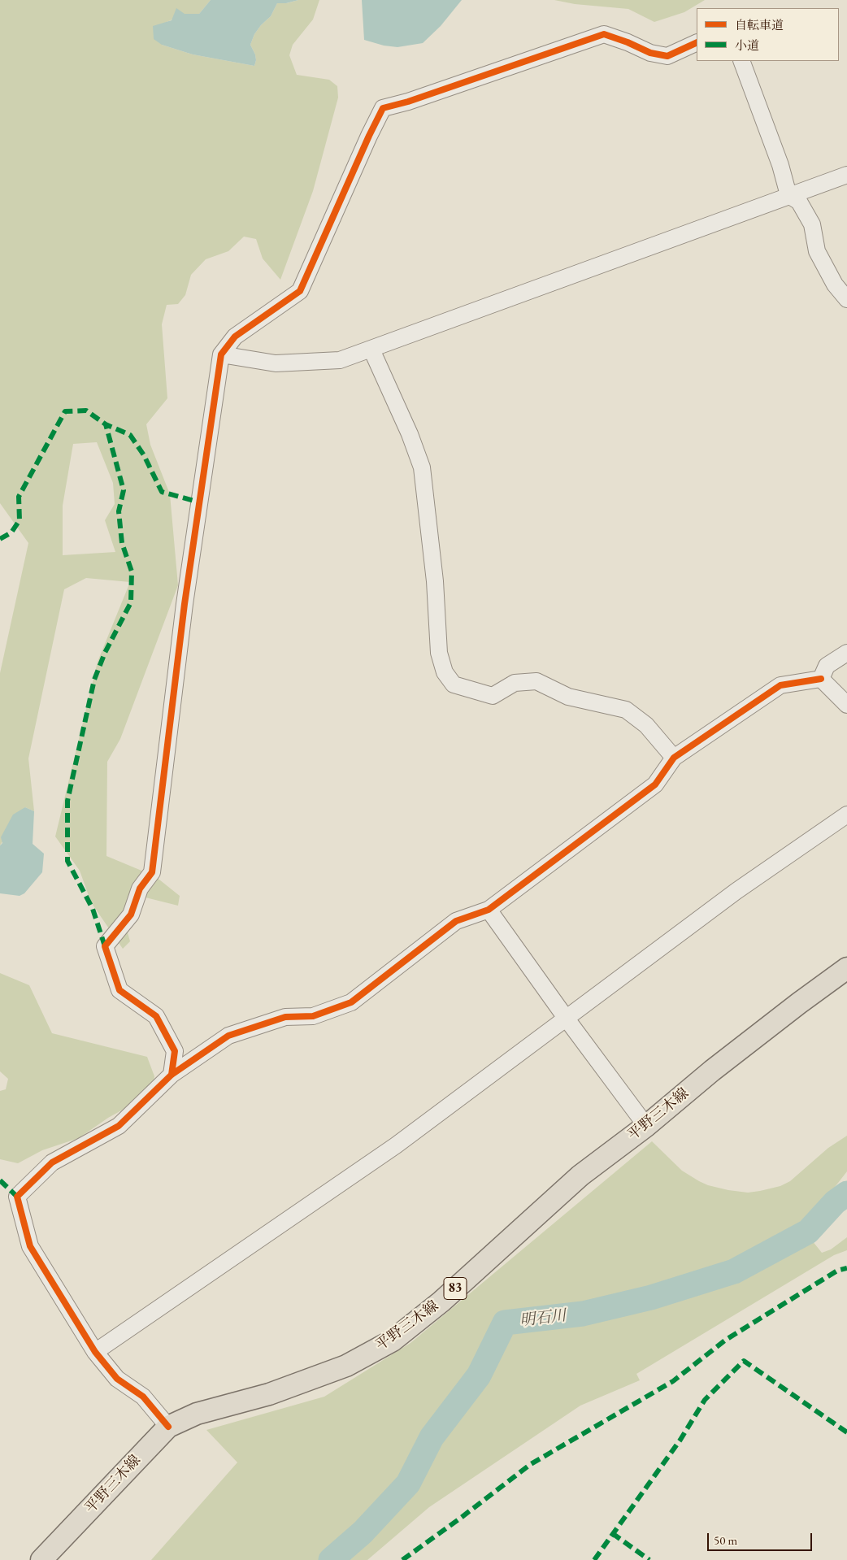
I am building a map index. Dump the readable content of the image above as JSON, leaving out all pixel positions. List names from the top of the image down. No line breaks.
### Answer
{"streets":{"main road":["平野三木線","83"]},"water":["明石川"],"legend":["自転車道","小道"],"scale_bar":"50 m"}
